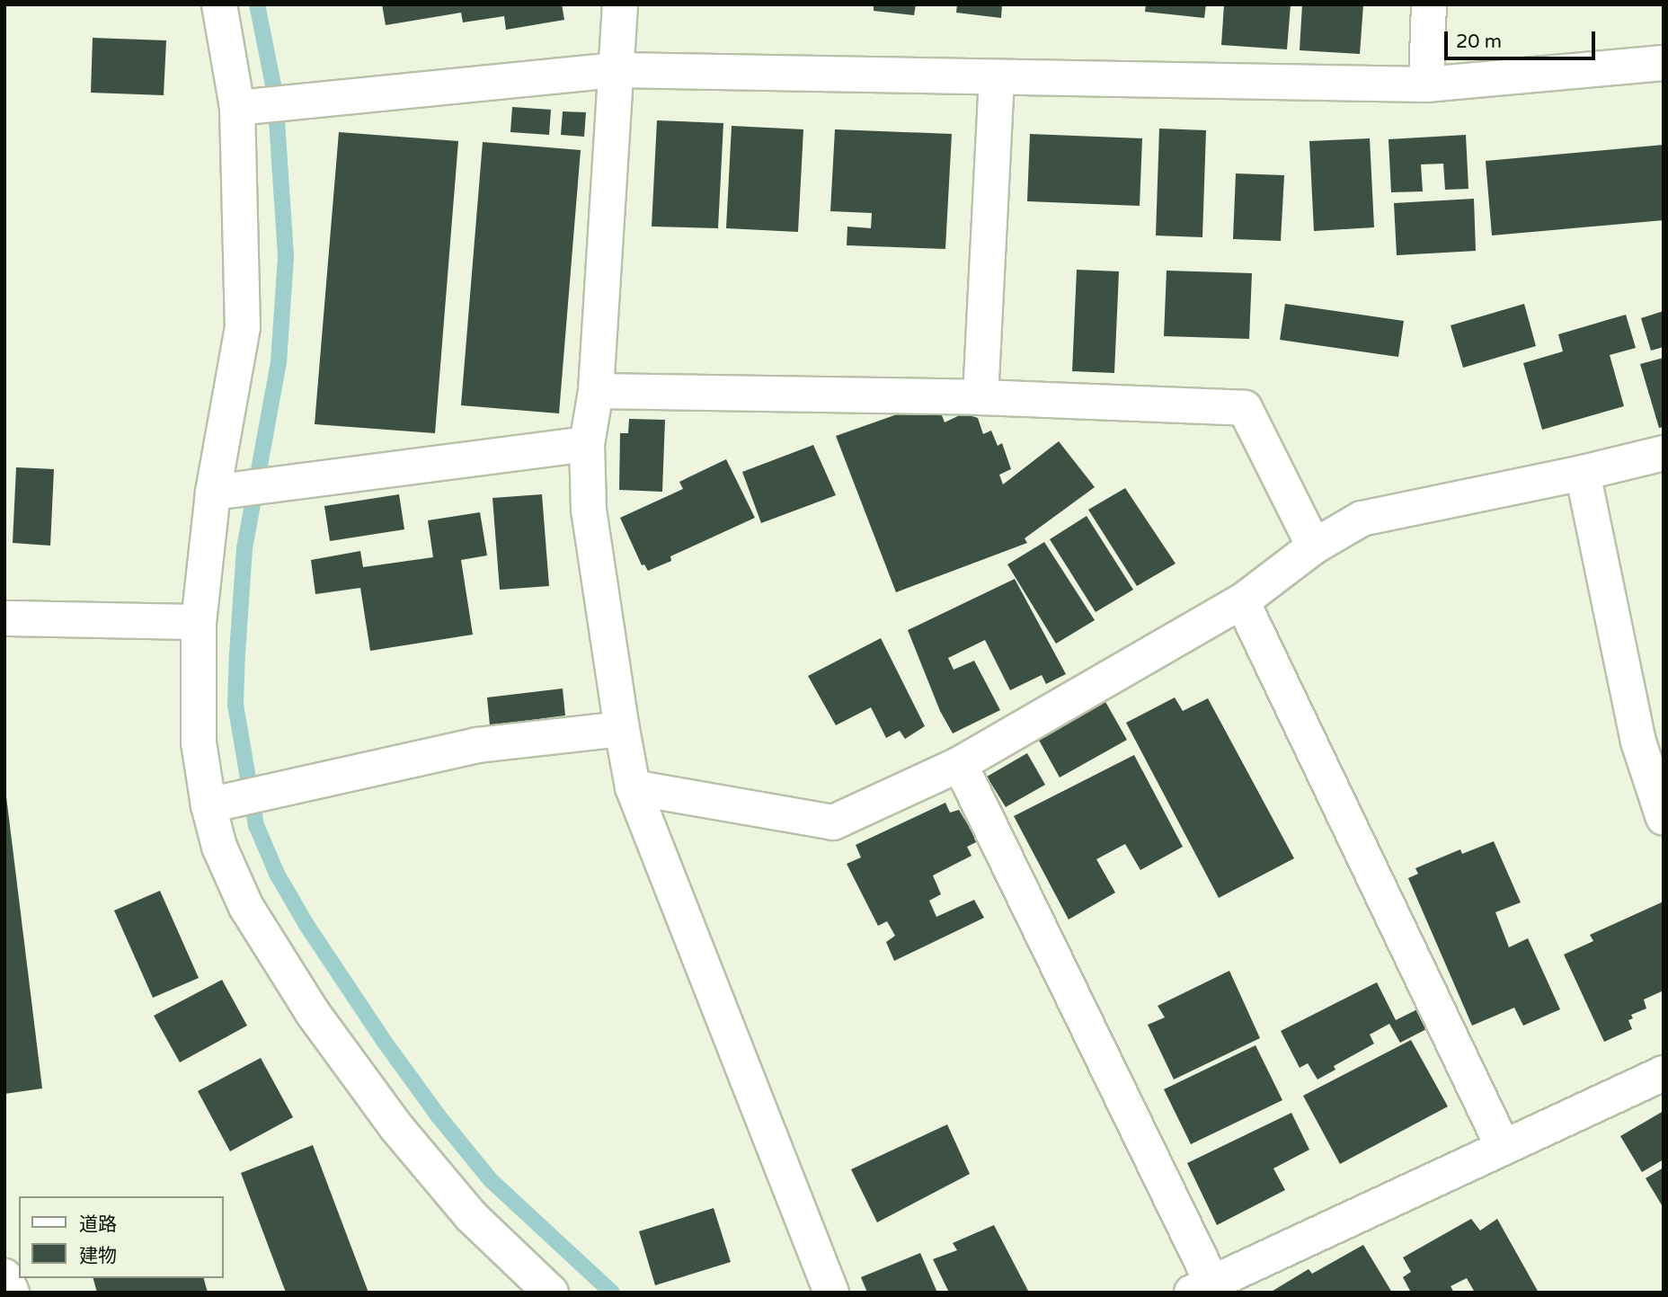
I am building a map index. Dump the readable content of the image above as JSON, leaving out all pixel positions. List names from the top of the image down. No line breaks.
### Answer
{"legend":["道路","建物"],"scale_bar":"20 m"}
